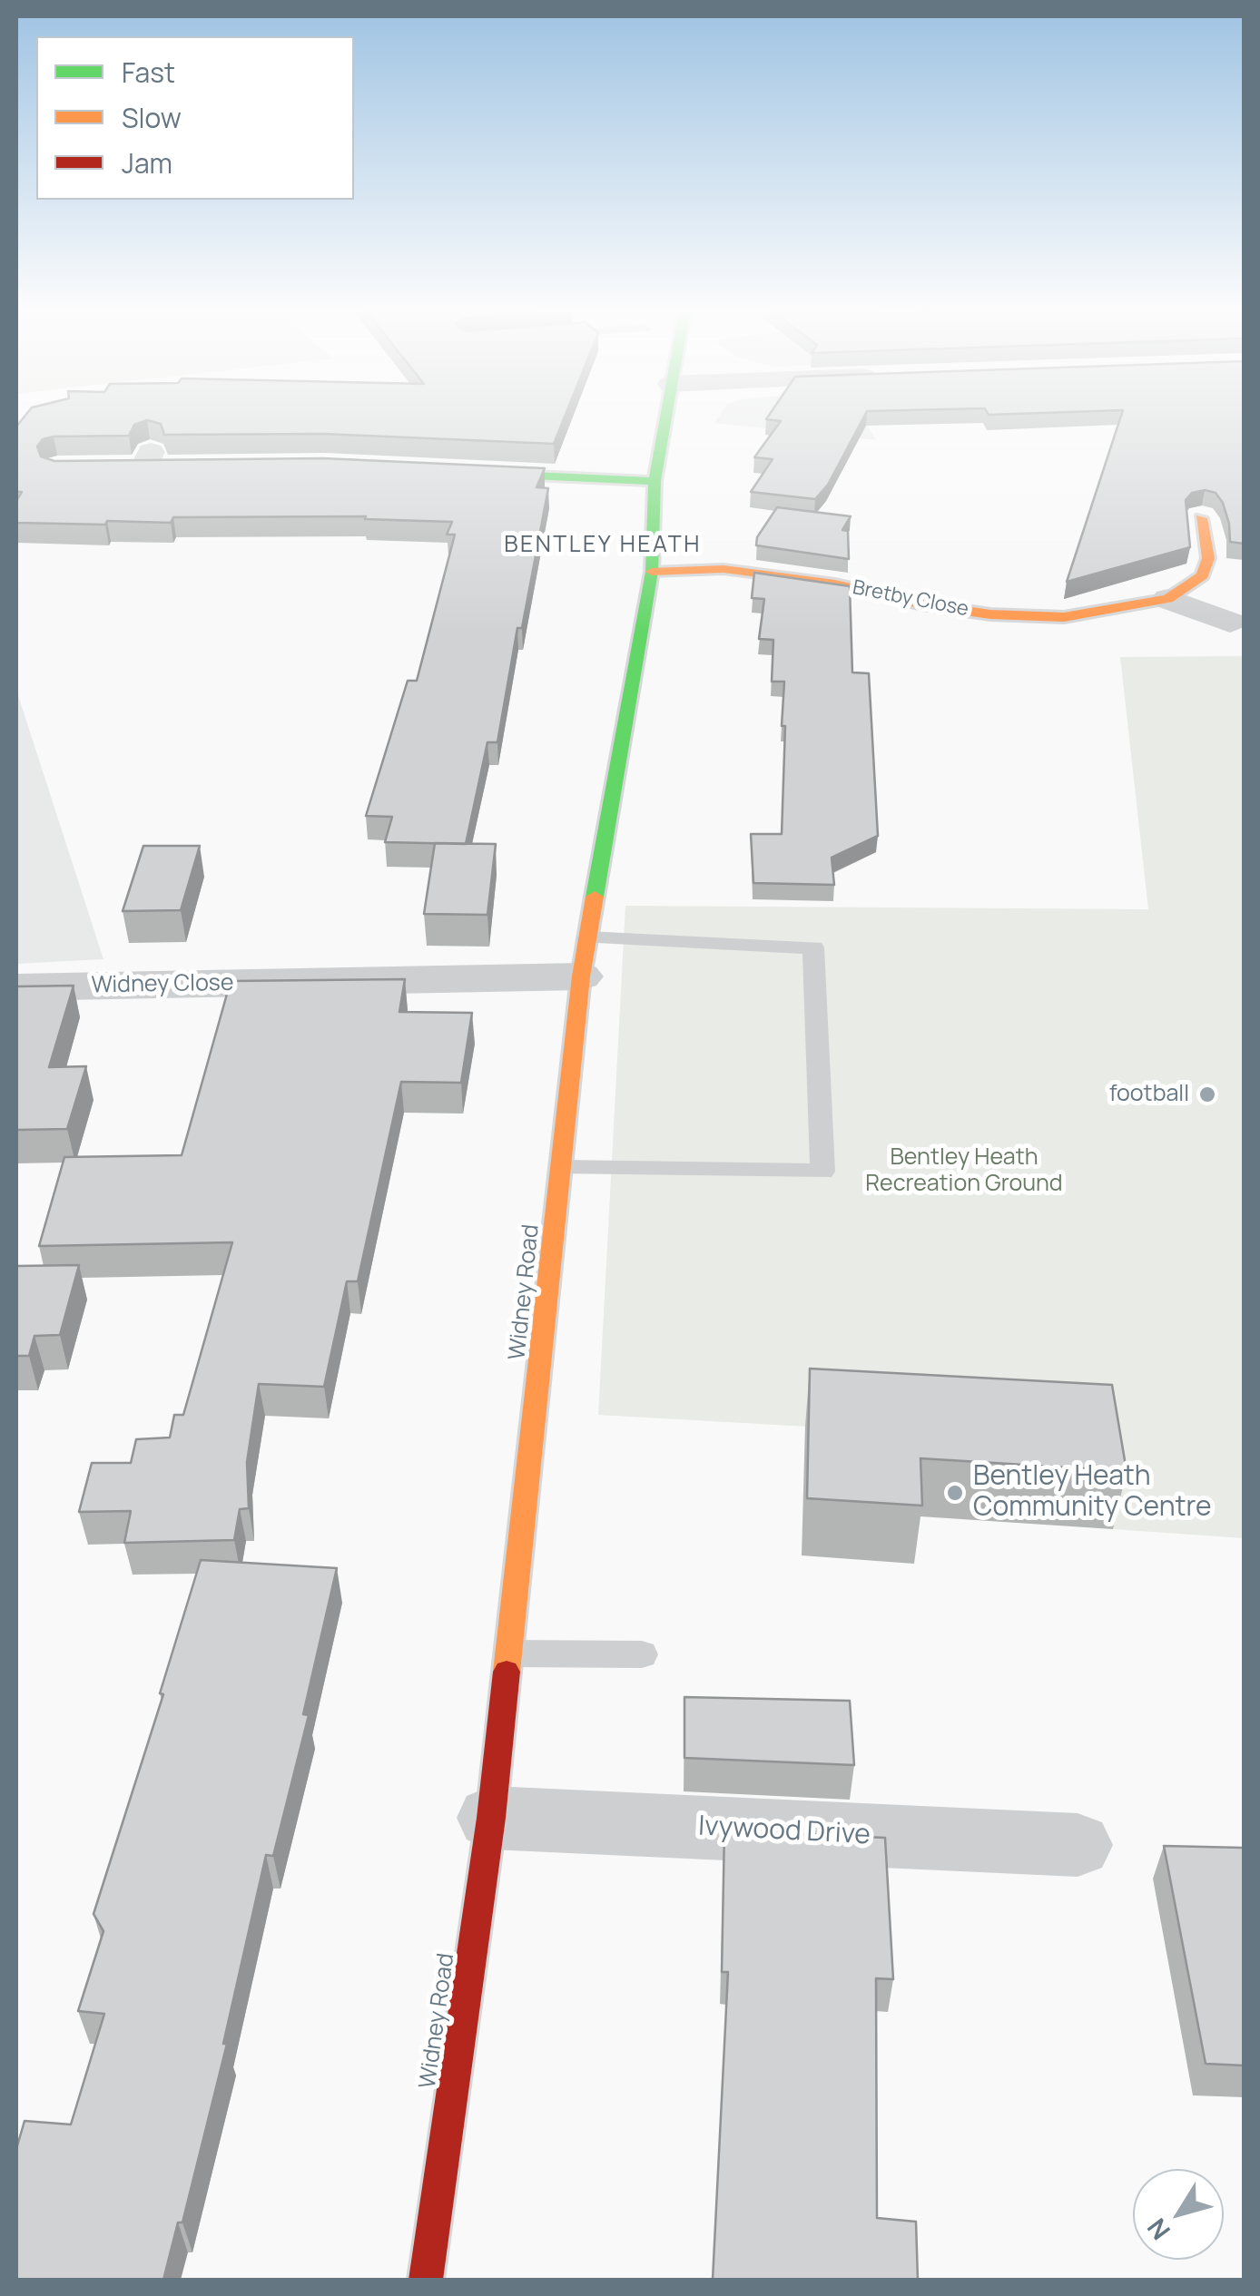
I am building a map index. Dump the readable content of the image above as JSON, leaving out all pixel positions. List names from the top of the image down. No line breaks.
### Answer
{"streets":{"street":["Bretby Close","Widney Close","Widney Road","Ivywood Drive"]},"crossings":[["Bretby Close","Widney Road"],["Widney Close","Widney Road"],["Widney Road","Ivywood Drive"]],"districts":["BENTLEY HEATH"],"parks":["Bentley Heath Recreation Ground"],"places":["football","Bentley Heath Community Centre"],"legend":["Fast","Slow","Jam"],"north":"bottom left"}
